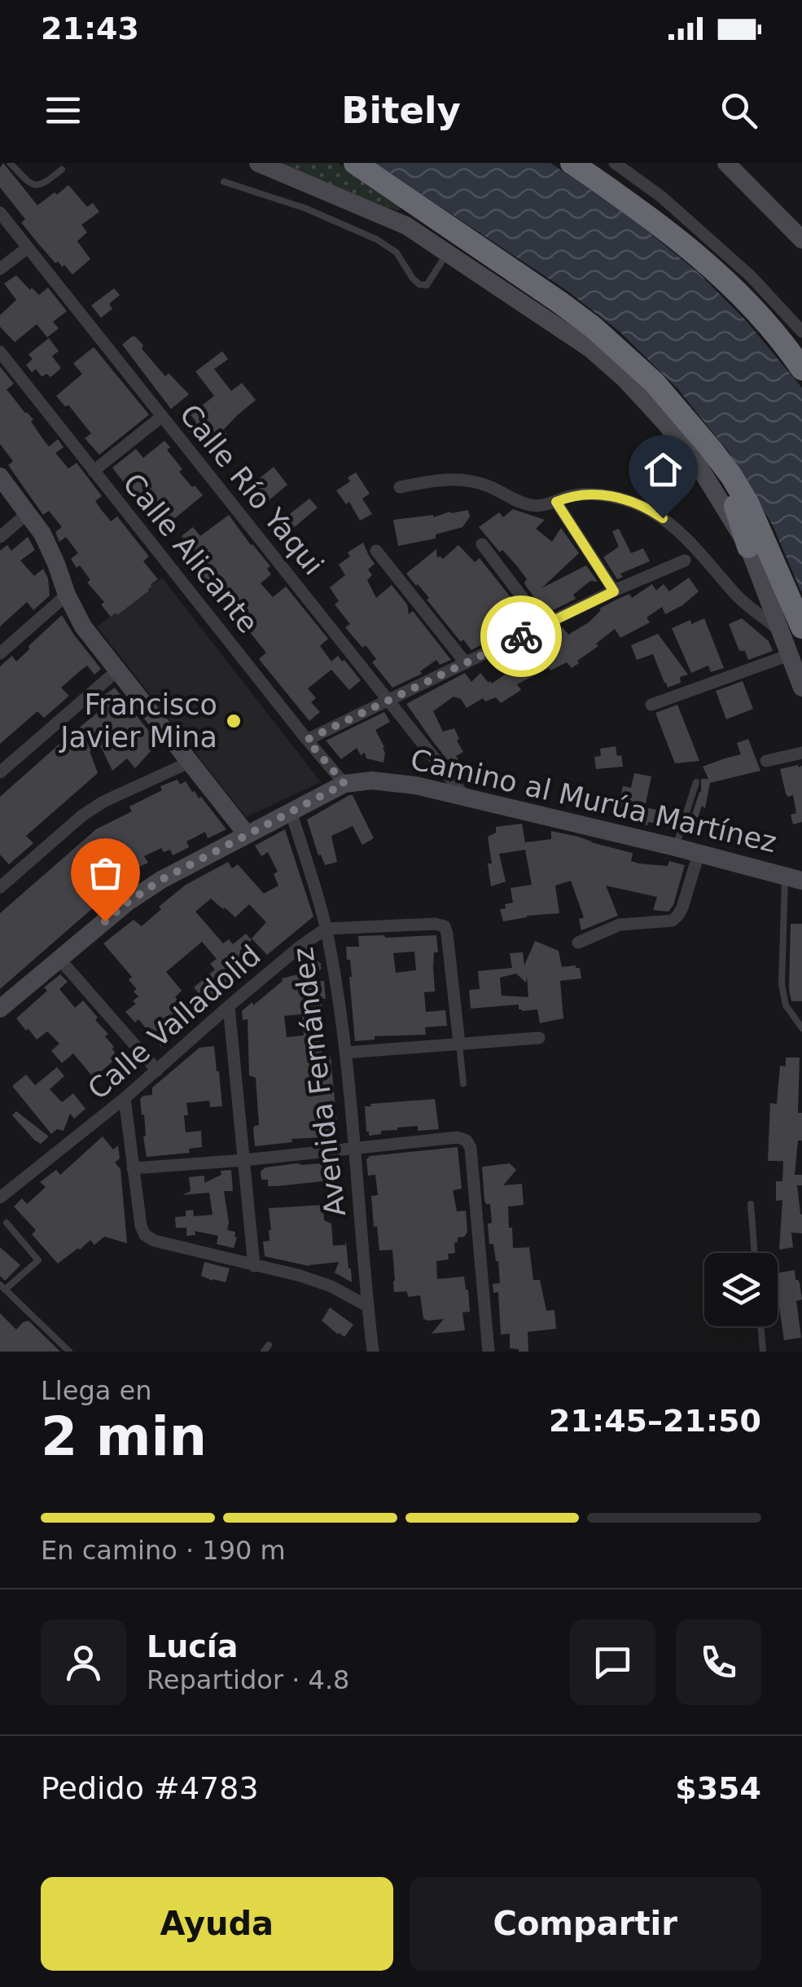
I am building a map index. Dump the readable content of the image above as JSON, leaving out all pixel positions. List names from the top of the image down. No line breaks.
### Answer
{"streets":{"street":["Calle Río Yaqui","Calle Alicante","Camino al Murúa Martínez","Calle Valladolid","Avenida Fernández"]},"crossings":[["Calle Río Yaqui","Camino al Murúa Martínez"],["Calle Alicante","Camino al Murúa Martínez"],["Camino al Murúa Martínez","Avenida Fernández"],["Calle Valladolid","Avenida Fernández"]],"places":["Francisco Javier Mina"],"page":{"status":"21:43","header":"Bitely","heading":["2 min","Llega en","21:45–21:50"],"panel":["Lucía","Repartidor · 4.8","Pedido #4783","$354"],"bar":"En camino · 190 m","buttons":["Ayuda","Compartir"]}}
